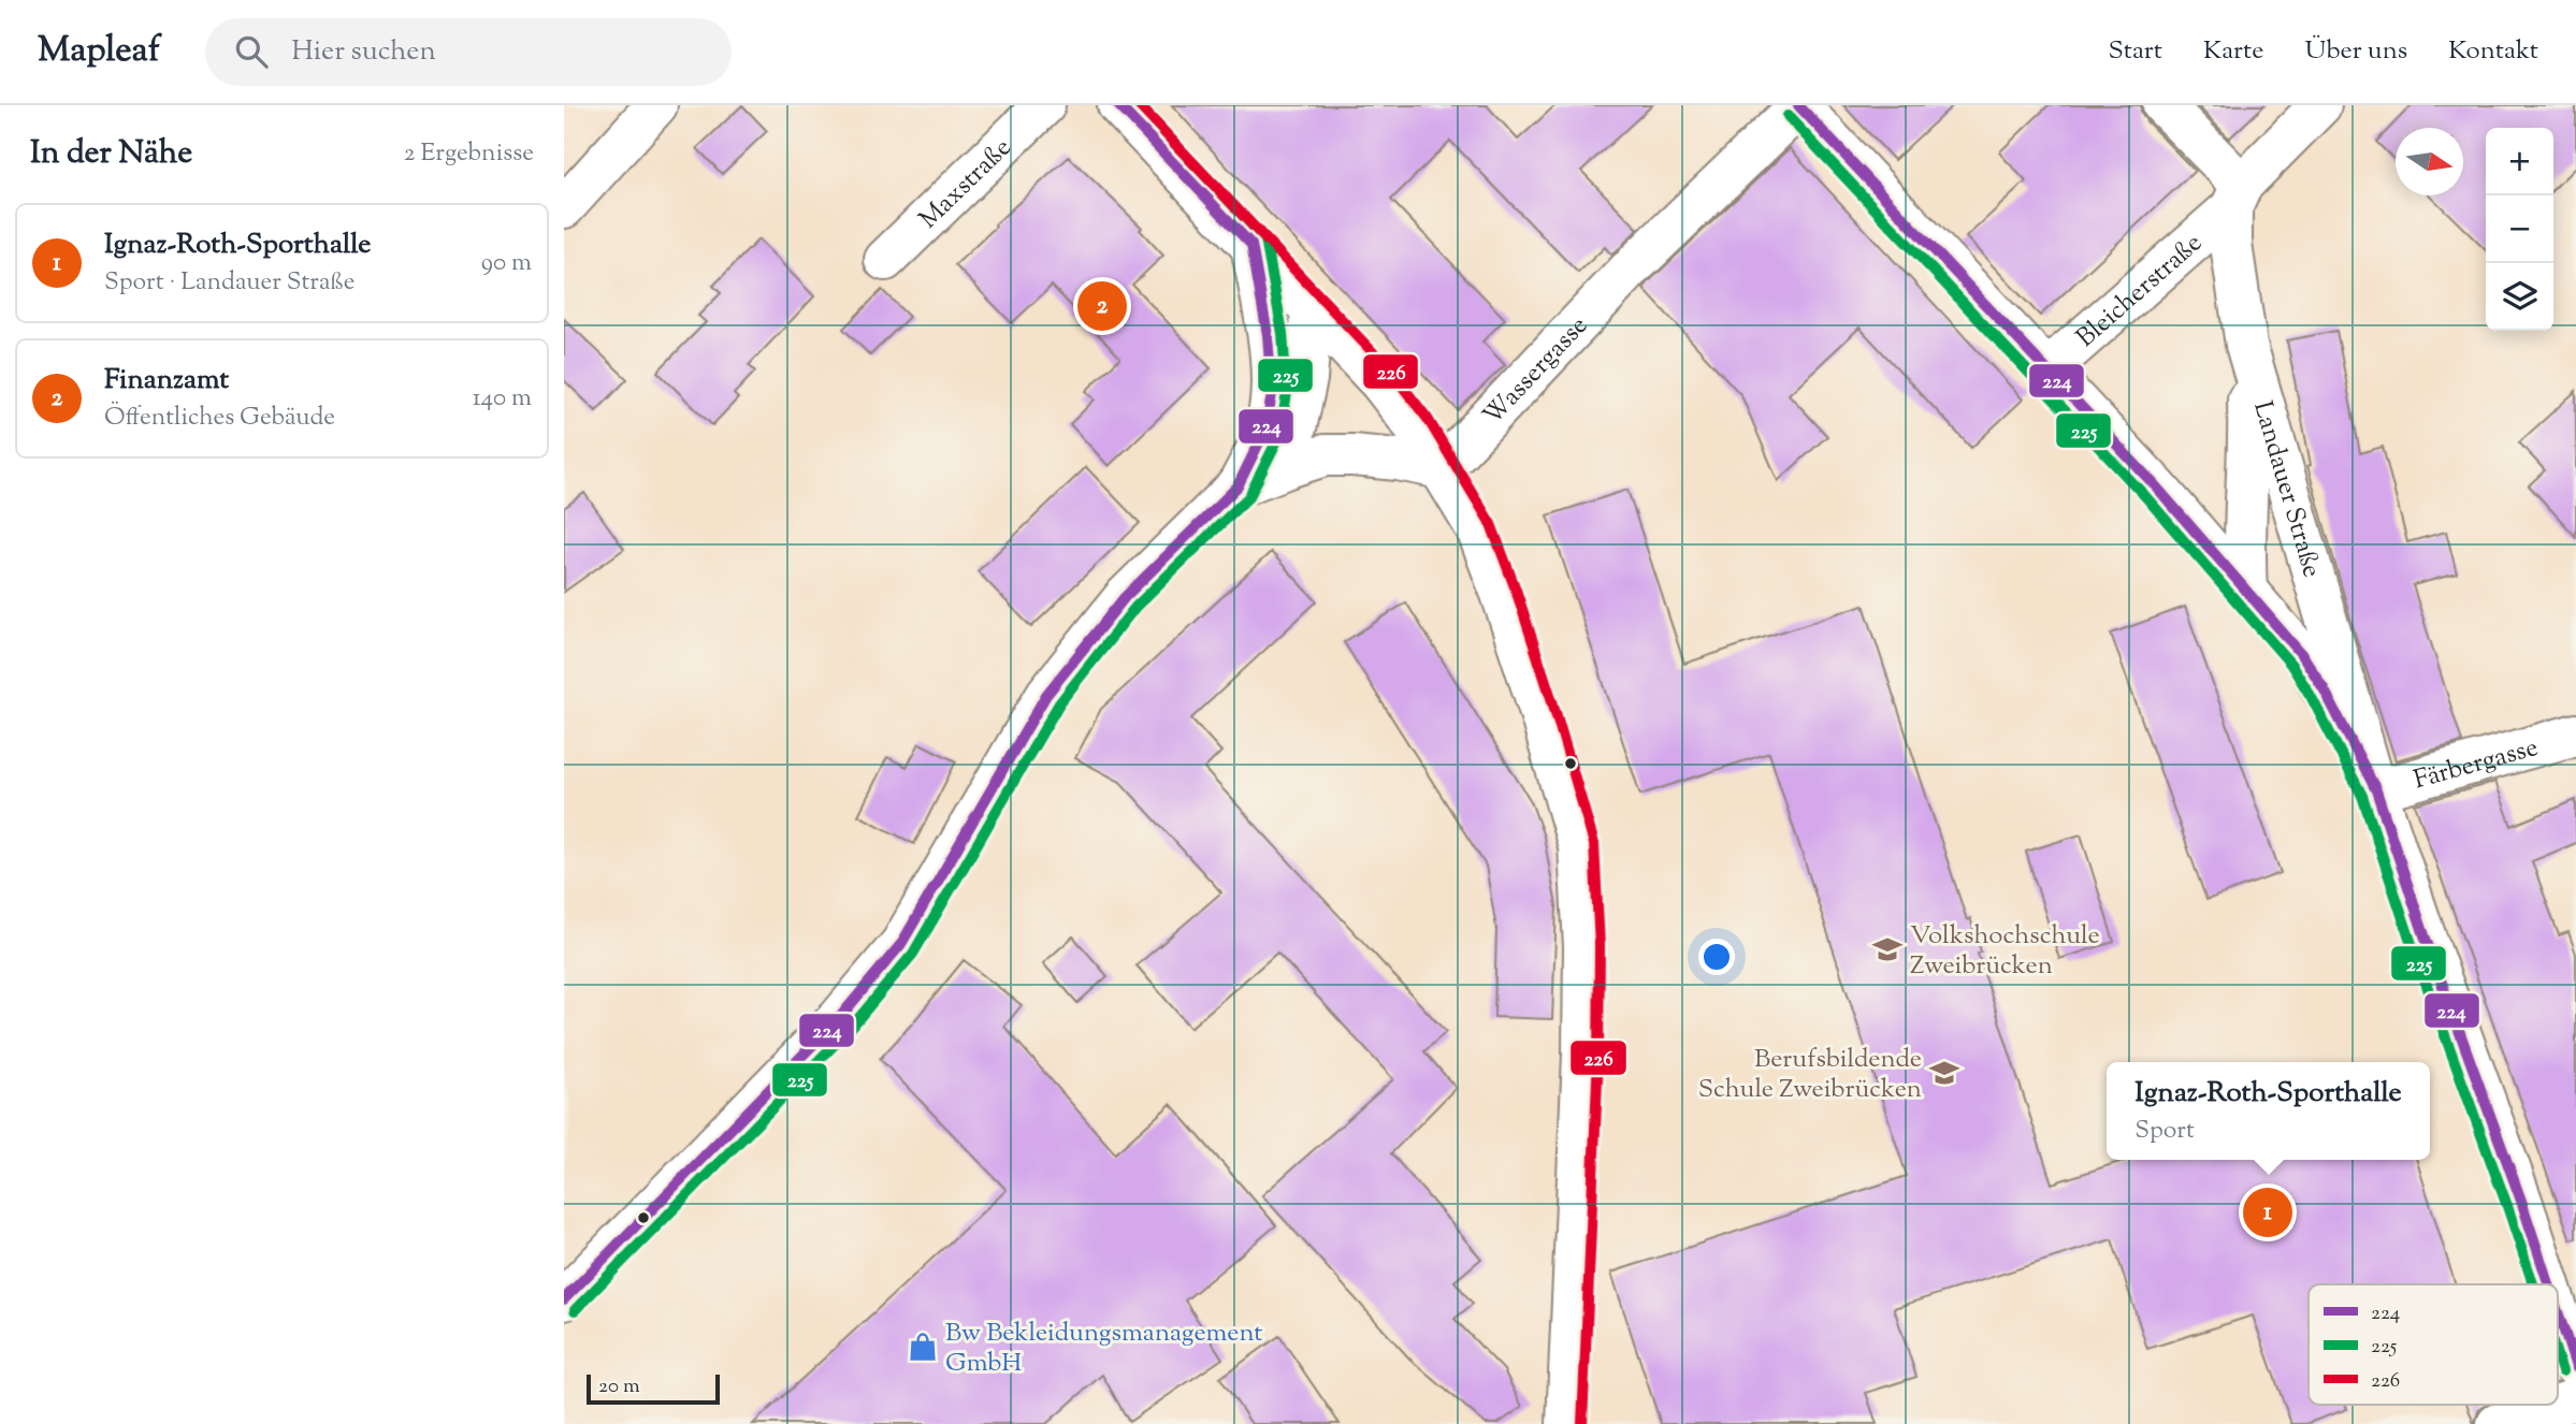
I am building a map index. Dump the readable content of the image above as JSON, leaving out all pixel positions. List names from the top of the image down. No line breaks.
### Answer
{"streets":{"street":["Maxstraße","Bleicherstraße","Wassergasse","Landauer Straße","Färbergasse"]},"crossings":[["Bleicherstraße","Landauer Straße"],["Wassergasse","Landauer Straße"],["Landauer Straße","Färbergasse"]],"places":{"school or university":["Volkshochschule Zweibrücken","Berufsbildende Schule Zweibrücken"],"shop":["Bw Bekleidungsmanagement GmbH"]},"lines":["transit line 224","transit line 225","transit line 226"],"legend":["224","225","226"],"scale_bar":"20 m","north":"right","page":{"header":"Mapleaf","search":"Hier suchen","nav":["Start","Karte","Über uns","Kontakt"],"heading":["In der Nähe","2 Ergebnisse"],"map_buttons":["+","−"],"list":[{"mark":"1","name":"Ignaz-Roth-Sporthalle","note":"Sport · Landauer Straße","value":"90 m"},{"mark":"2","name":"Finanzamt","note":"Öffentliches Gebäude","value":"140 m"}],"pins":["2","1"],"popup":["Ignaz-Roth-Sporthalle","Sport"],"scale":"20 m"}}
